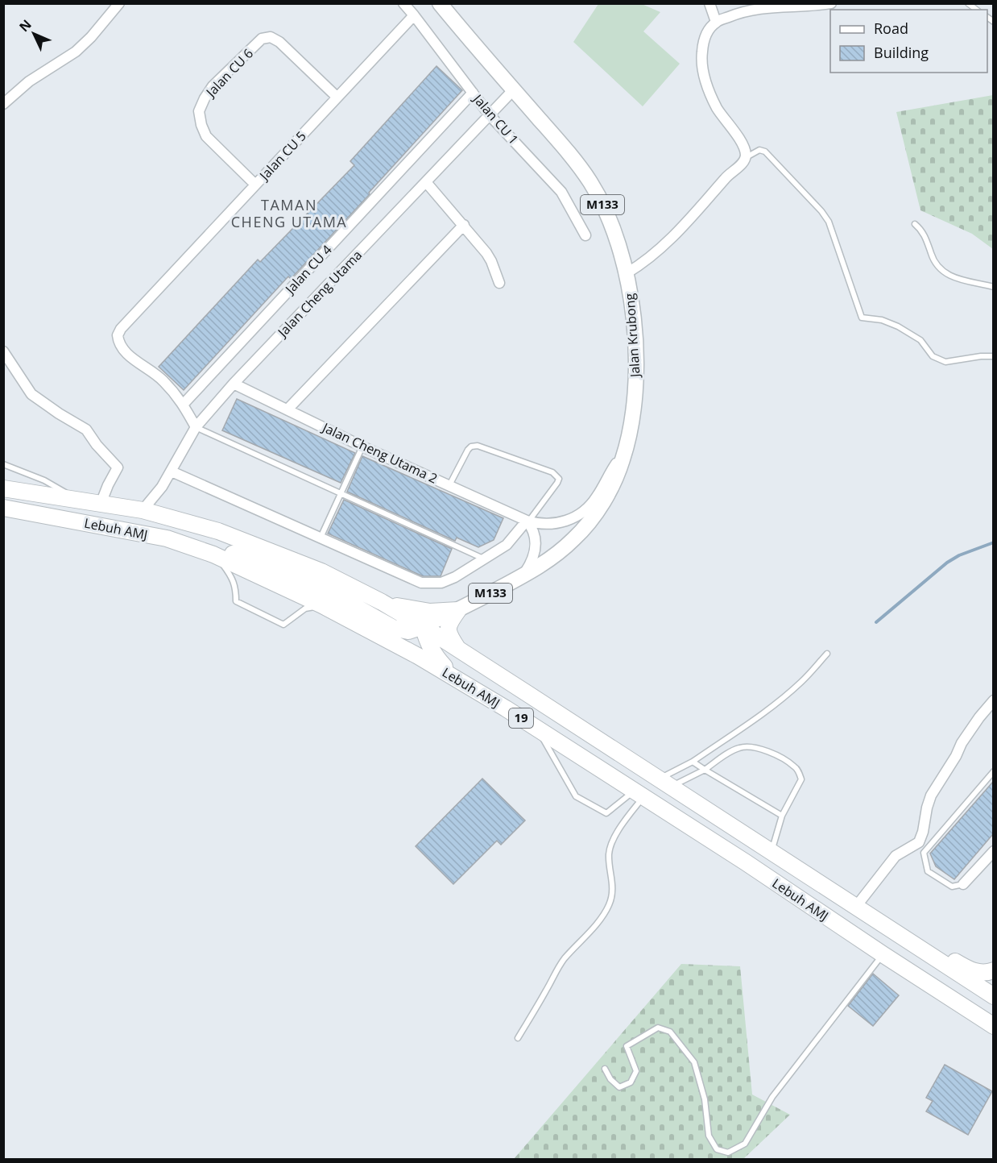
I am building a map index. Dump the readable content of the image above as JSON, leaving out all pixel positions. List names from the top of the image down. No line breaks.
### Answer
{"streets":{"highway":["Lebuh AMJ","19"],"main road":["M133","Jalan Krubong"],"street":["Jalan CU 6","Jalan CU 1","Jalan CU 5","Jalan CU 4","Jalan Cheng Utama","Jalan Cheng Utama 2"]},"crossings":[["Jalan CU 6","Jalan CU 5"],["Jalan CU 1","Jalan CU 5"],["Jalan CU 1","Jalan CU 4"],["Jalan CU 1","Jalan Cheng Utama"],["Jalan CU 5","Jalan CU 4"],["Jalan Cheng Utama","Jalan Krubong"],["Jalan Cheng Utama","Jalan Cheng Utama 2"],["Jalan Cheng Utama","Lebuh AMJ"],["Jalan Krubong","Jalan Cheng Utama 2"],["Jalan Krubong","Lebuh AMJ"]],"districts":["TAMAN CHENG UTAMA"],"legend":["Road","Building"],"north":"top left"}
